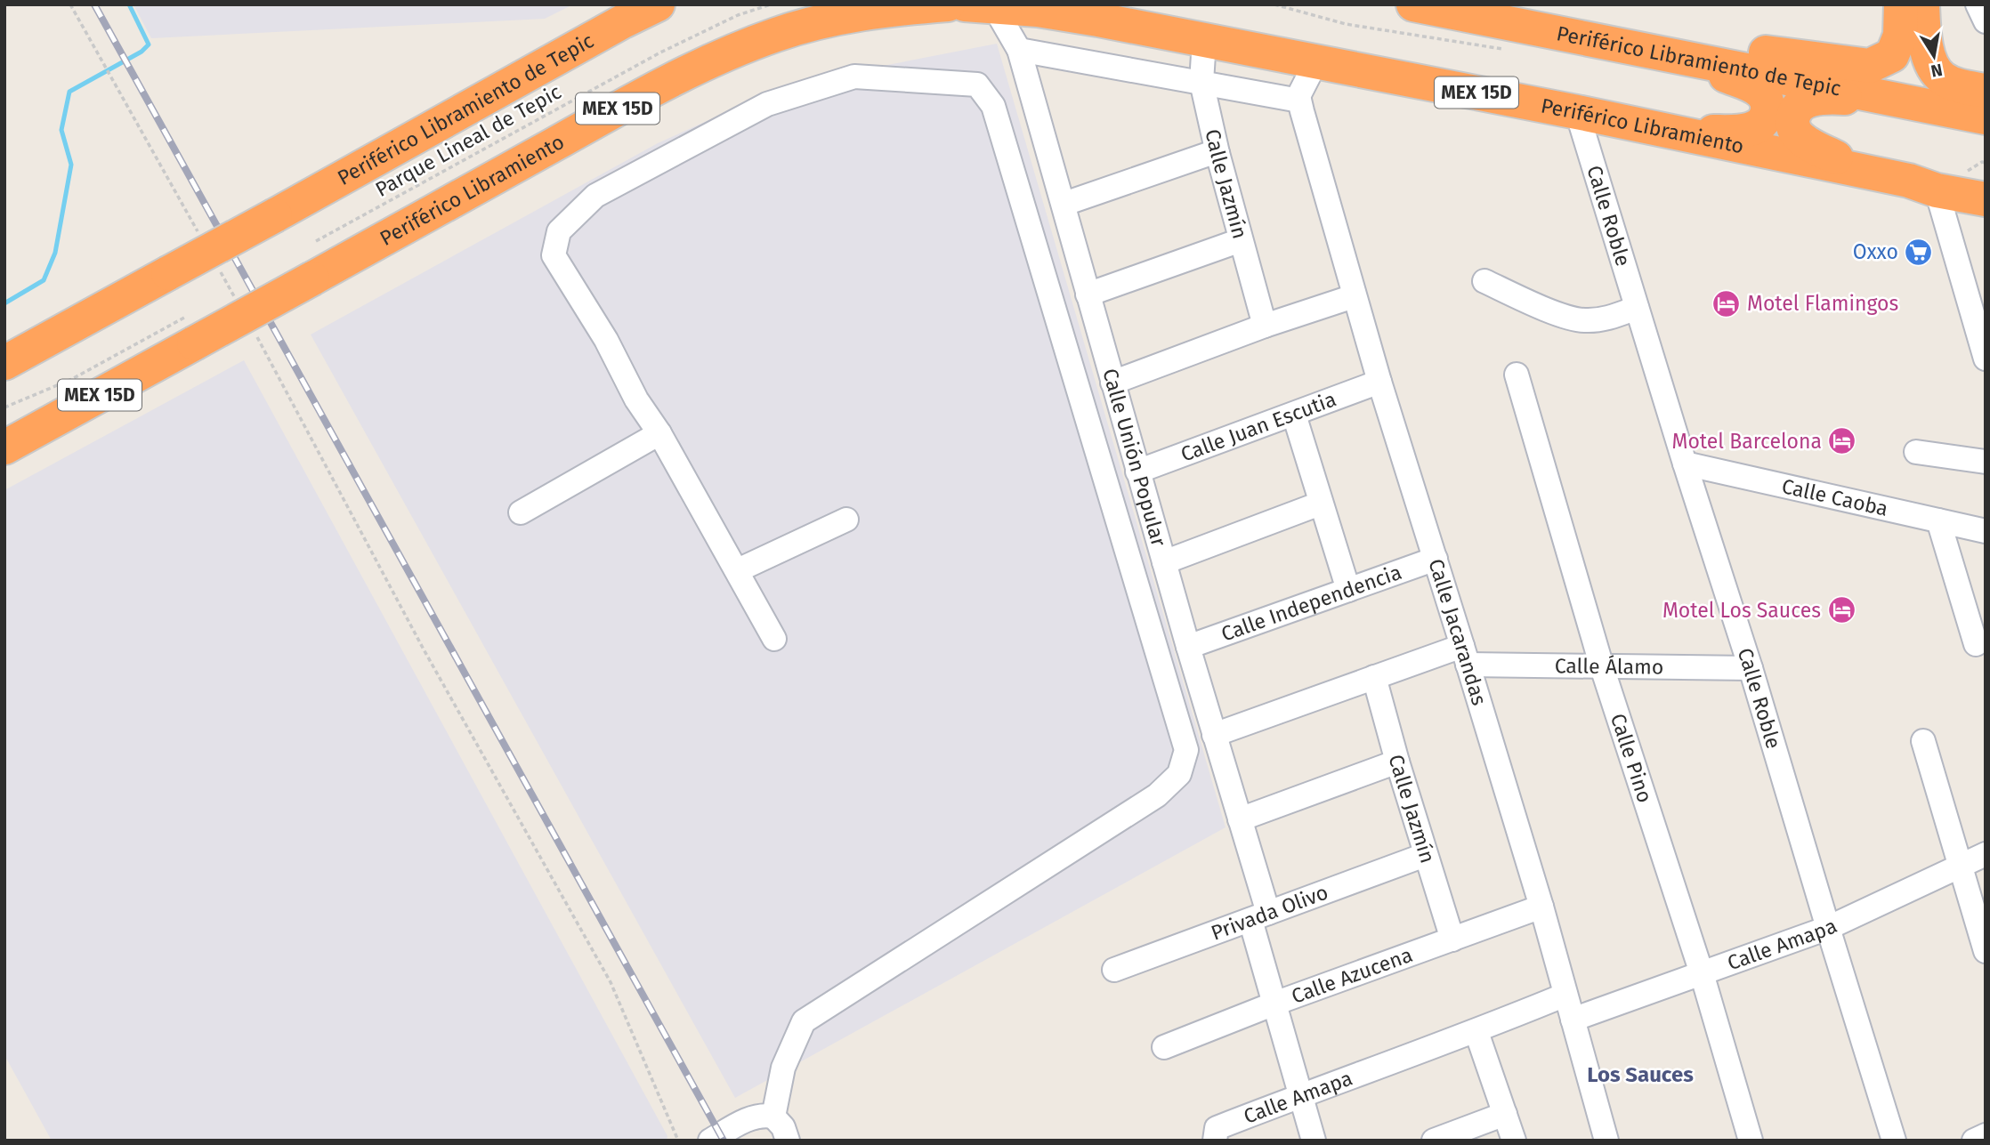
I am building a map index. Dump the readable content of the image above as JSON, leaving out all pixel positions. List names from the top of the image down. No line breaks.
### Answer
{"streets":{"highway":["Periférico Libramiento de Tepic","MEX 15D","Periférico Libramiento"],"street":["Calle Jazmín","Calle Roble","Calle Juan Escutia","Calle Unión Popular","Calle Caoba","Calle Independencia","Calle Jacarandas","Calle Álamo","Calle Pino","Privada Olivo","Calle Amapa","Calle Azucena"],"path":["Parque Lineal de Tepic"]},"crossings":[["MEX 15D","Periférico Libramiento"],["Periférico Libramiento","Calle Jazmín"],["Periférico Libramiento","Calle Roble"],["Periférico Libramiento","Calle Unión Popular"],["Calle Jazmín","Calle Álamo"],["Calle Jazmín","Privada Olivo"],["Calle Jazmín","Calle Azucena"],["Calle Roble","Calle Caoba"],["Calle Roble","Calle Álamo"],["Calle Roble","Calle Amapa"],["Calle Juan Escutia","Calle Unión Popular"],["Calle Juan Escutia","Calle Jacarandas"],["Calle Unión Popular","Calle Independencia"],["Calle Unión Popular","Calle Álamo"],["Calle Unión Popular","Privada Olivo"],["Calle Unión Popular","Calle Amapa"],["Calle Unión Popular","Calle Azucena"],["Calle Independencia","Calle Jacarandas"],["Calle Jacarandas","Calle Álamo"],["Calle Jacarandas","Calle Amapa"],["Calle Jacarandas","Calle Azucena"],["Calle Álamo","Calle Pino"],["Calle Pino","Calle Amapa"]],"districts":["Los Sauces"],"places":{"supermarket":["Oxxo"],"hotel":["Motel Flamingos","Motel Barcelona","Motel Los Sauces"]},"north":"bottom"}
